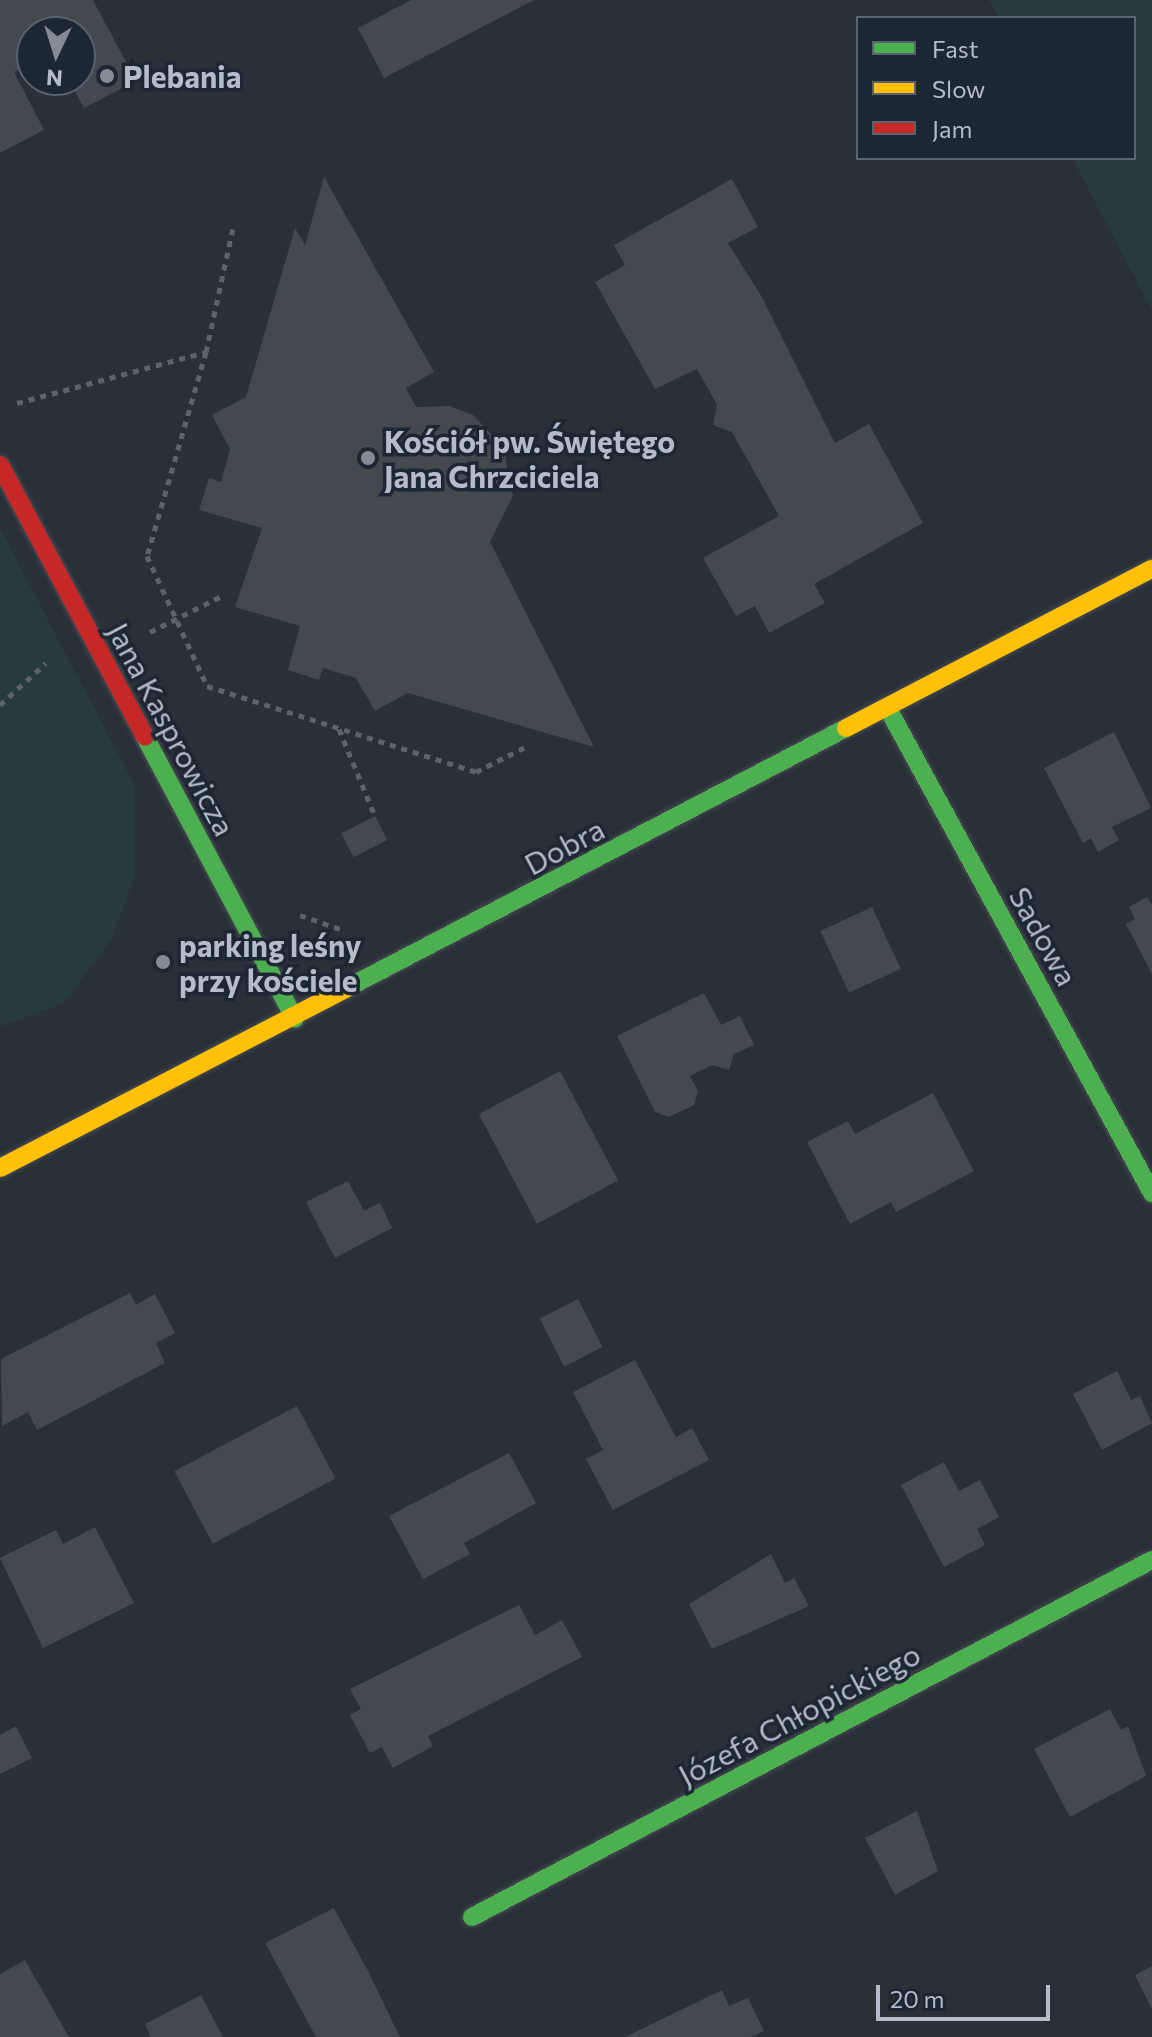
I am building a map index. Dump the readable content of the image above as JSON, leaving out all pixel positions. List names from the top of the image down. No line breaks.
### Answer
{"streets":{"street":["Jana Kasprowicza","Dobra","Sadowa","Józefa Chłopickiego"]},"crossings":[["Jana Kasprowicza","Dobra"],["Dobra","Sadowa"]],"places":["Plebania","Kościół pw. Świętego Jana Chrzciciela","parking leśny przy kościele"],"legend":["Fast","Slow","Jam"],"scale_bar":"20 m","north":"bottom"}
